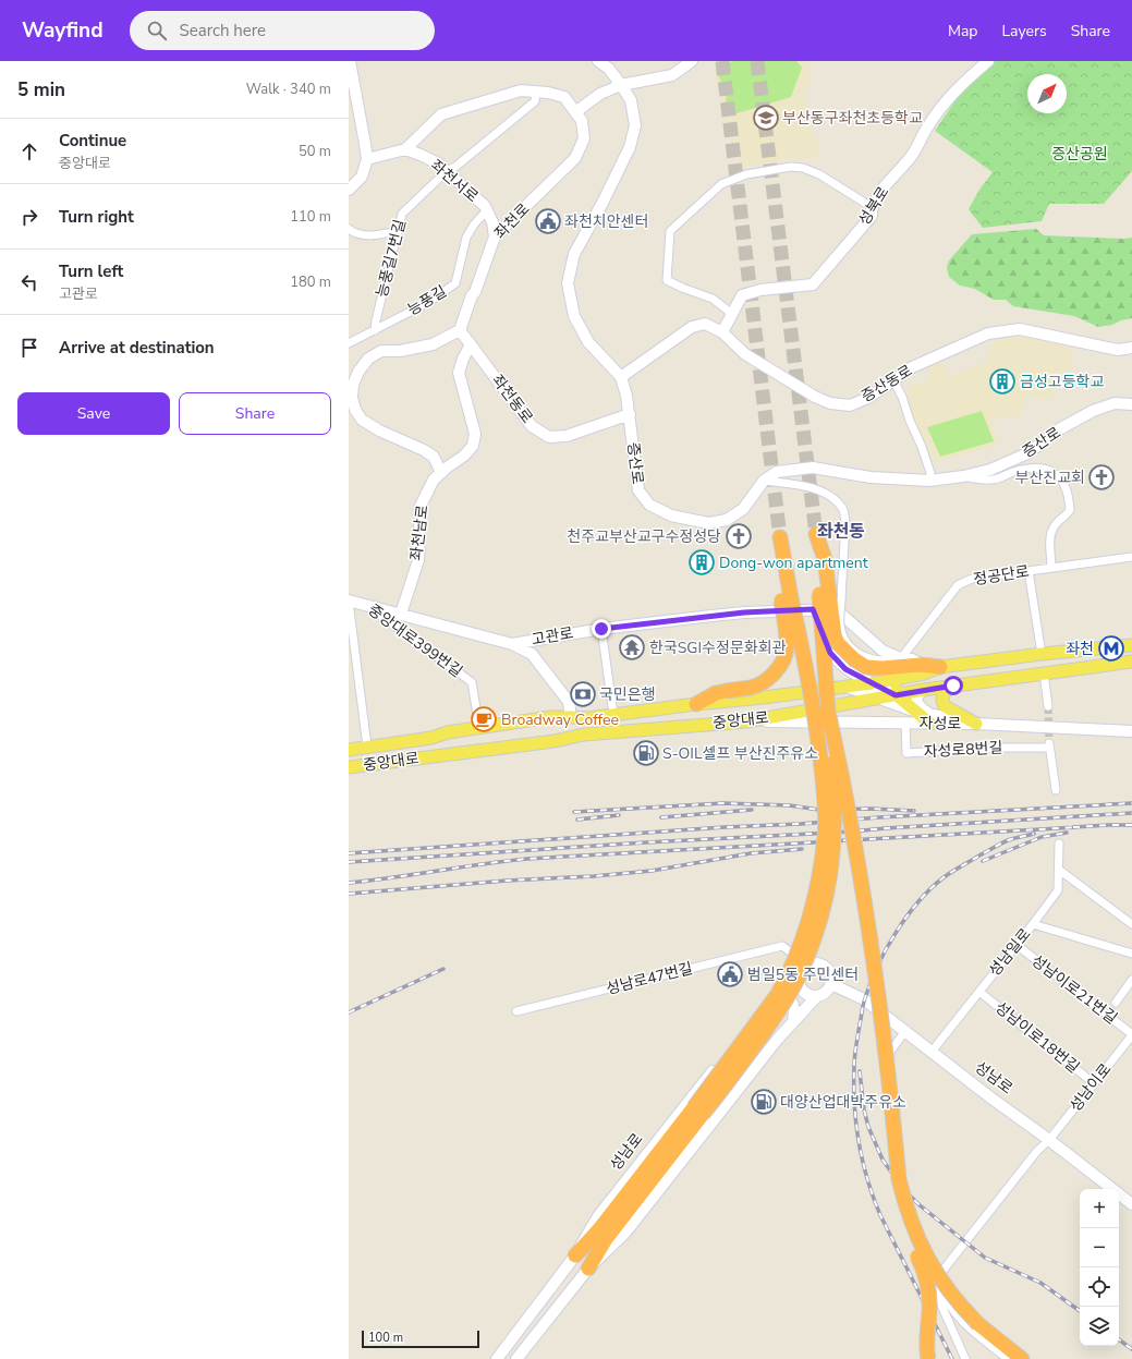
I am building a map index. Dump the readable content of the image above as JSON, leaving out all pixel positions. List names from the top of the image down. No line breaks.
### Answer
{"streets":{"highway":["성남로"],"main road":["중앙대로"],"street":["좌천서로","성북로","좌천로","능풍길7번길","능풍길","증산동로","좌천동로","증산로","좌천남로","정공단로","고관로","중앙대로399번길","자성로","자성로8번길","성남일로","성남로47번길","성남이로21번길","성남이로18번길","성남이로"]},"crossings":[["좌천서로","좌천로"],["좌천서로","능풍길7번길"],["좌천서로","능풍길"],["성북로","증산동로"],["좌천로","능풍길7번길"],["좌천로","좌천동로"],["능풍길7번길","능풍길"],["증산동로","증산로"],["좌천동로","증산로"],["좌천동로","좌천남로"],["좌천남로","고관로"],["정공단로","고관로"],["고관로","중앙대로399번길"],["중앙대로399번길","중앙대로"],["중앙대로","자성로"],["자성로","자성로8번길"],["성남일로","성남이로21번길"],["성남일로","성남이로18번길"],["성남일로","성남로"],["성남로47번길","성남로"],["성남이로21번길","성남이로"],["성남이로18번길","성남이로"],["성남로","성남이로"]],"districts":["좌천동"],"parks":["증산공원"],"places":{"school or university":["부산동구좌천초등학교"],"public building":["좌천치안센터","범일5동 주민센터"],"building":["금성고등학교","Dong-won apartment"],"church":["부산진교회","천주교부산교구수정성당"],"temple":["한국SGI수정문화회관"],"metro station":["좌천"],"bank":["국민은행"],"cafe":["Broadway Coffee"],"fuel station":["S-OIL셀프 부산진주유소","대양산업대박주유소"]},"scale_bar":"100 m","north":"top right","page":{"header":"Wayfind","search":"Search here","nav":["Map","Layers","Share"],"heading":["5 min","Walk · 340 m"],"list":[["Continue","중앙대로","50 m"],["Turn right","110 m"],["Turn left","고관로","180 m"],"Arrive at destination"],"buttons":["Save","Share"],"map_buttons":["+","−"],"scale":"100 m"}}
